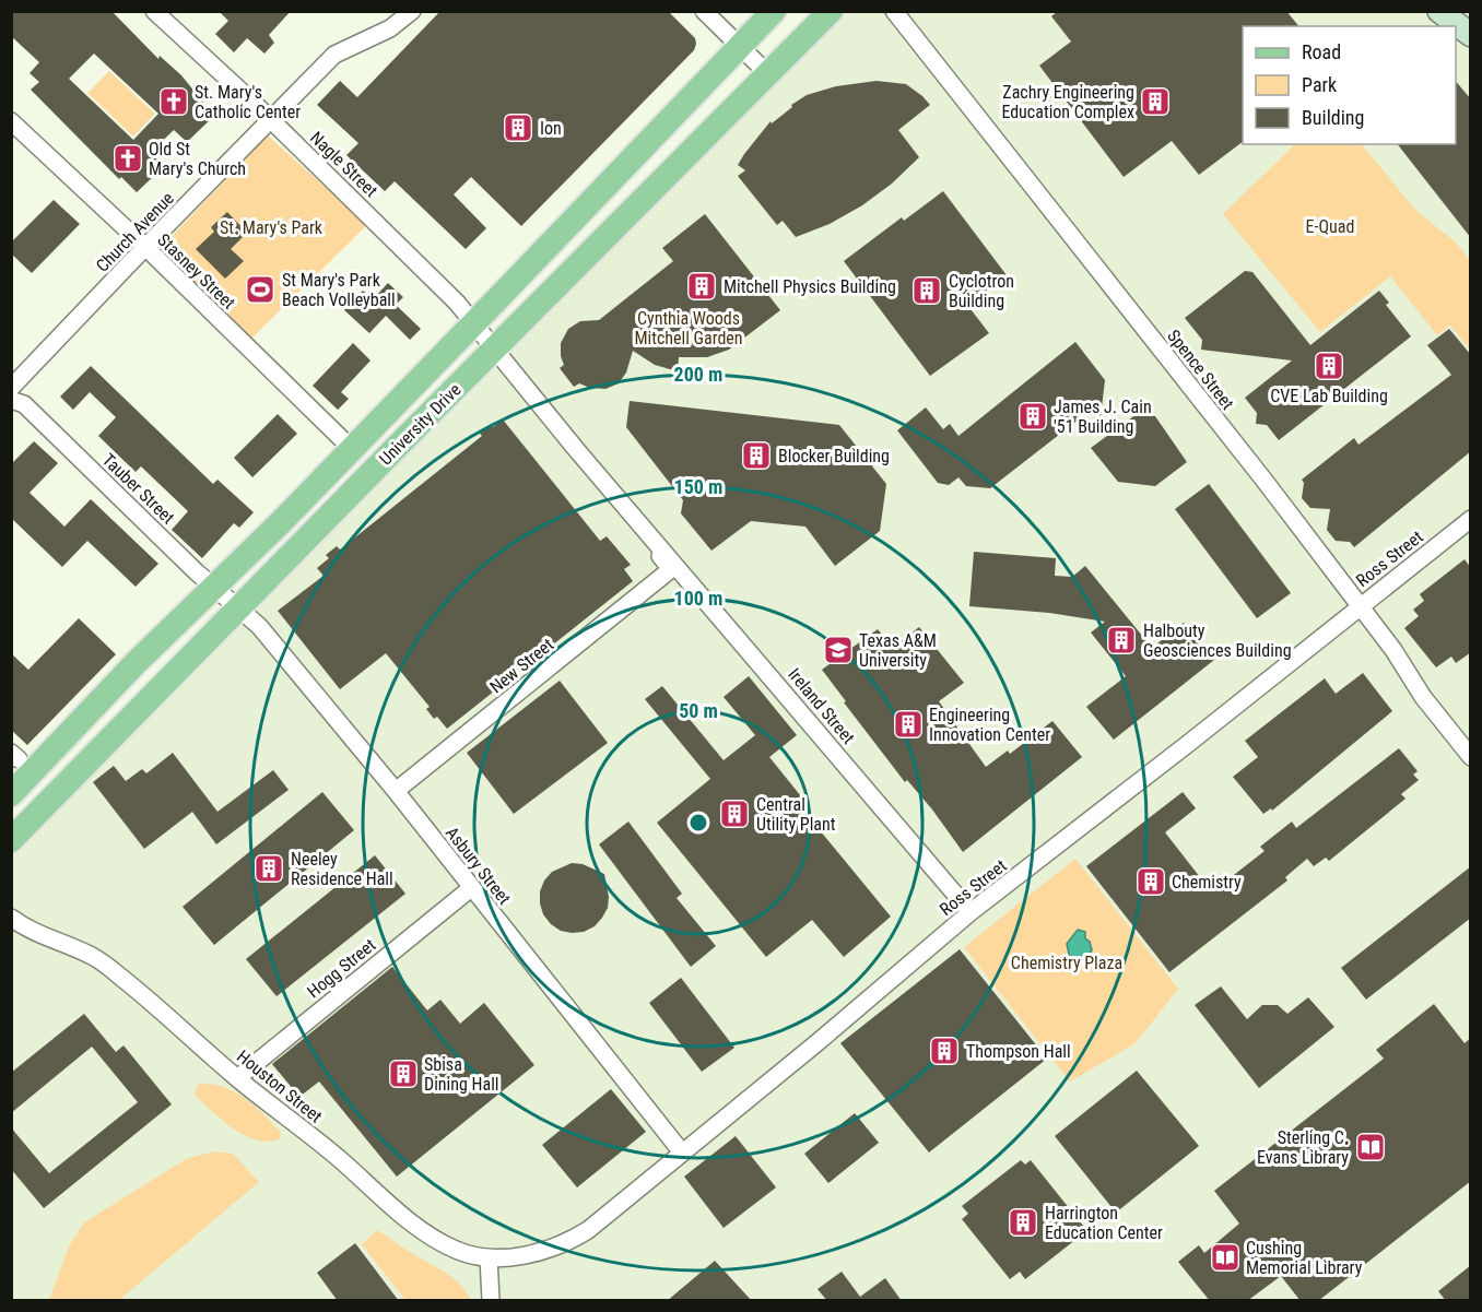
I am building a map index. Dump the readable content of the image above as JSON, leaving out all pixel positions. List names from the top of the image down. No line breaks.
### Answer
{"streets":{"main road":["University Drive"],"street":["Nagle Street","Church Avenue","Stasney Street","Spence Street","Tauber Street","Ross Street","New Street","Ireland Street","Asbury Street","Hogg Street","Houston Street"]},"crossings":[["Nagle Street","Church Avenue"],["Nagle Street","University Drive"],["Nagle Street","Ireland Street"],["Church Avenue","Stasney Street"],["Stasney Street","University Drive"],["Spence Street","Ross Street"],["University Drive","Tauber Street"],["University Drive","Ireland Street"],["University Drive","Asbury Street"],["Tauber Street","Asbury Street"],["Ross Street","Ireland Street"],["Ross Street","Asbury Street"],["Ross Street","Houston Street"],["New Street","Ireland Street"],["New Street","Asbury Street"],["Asbury Street","Hogg Street"],["Hogg Street","Houston Street"]],"parks":["E-Quad","St. Mary's Park","Cynthia Woods Mitchell Garden","Chemistry Plaza"],"places":{"church":["St. Mary's Catholic Center","Old St Mary's Church"],"building":["Zachry Engineering Education Complex","Ion","Mitchell Physics Building","Cyclotron Building","CVE Lab Building","James J. Cain '51 Building","Blocker Building","Halbouty Geosciences Building","Engineering Innovation Center","Central Utility Plant","Neeley Residence Hall","Chemistry","Thompson Hall","Sbisa Dining Hall","Harrington Education Center"],"sports":["St Mary's Park Beach Volleyball"],"school or university":["Texas A&M University"],"library":["Sterling C. Evans Library","Cushing Memorial Library"]},"legend":["Road","Park","Building"],"rings":["200 m","150 m","100 m","50 m"]}
